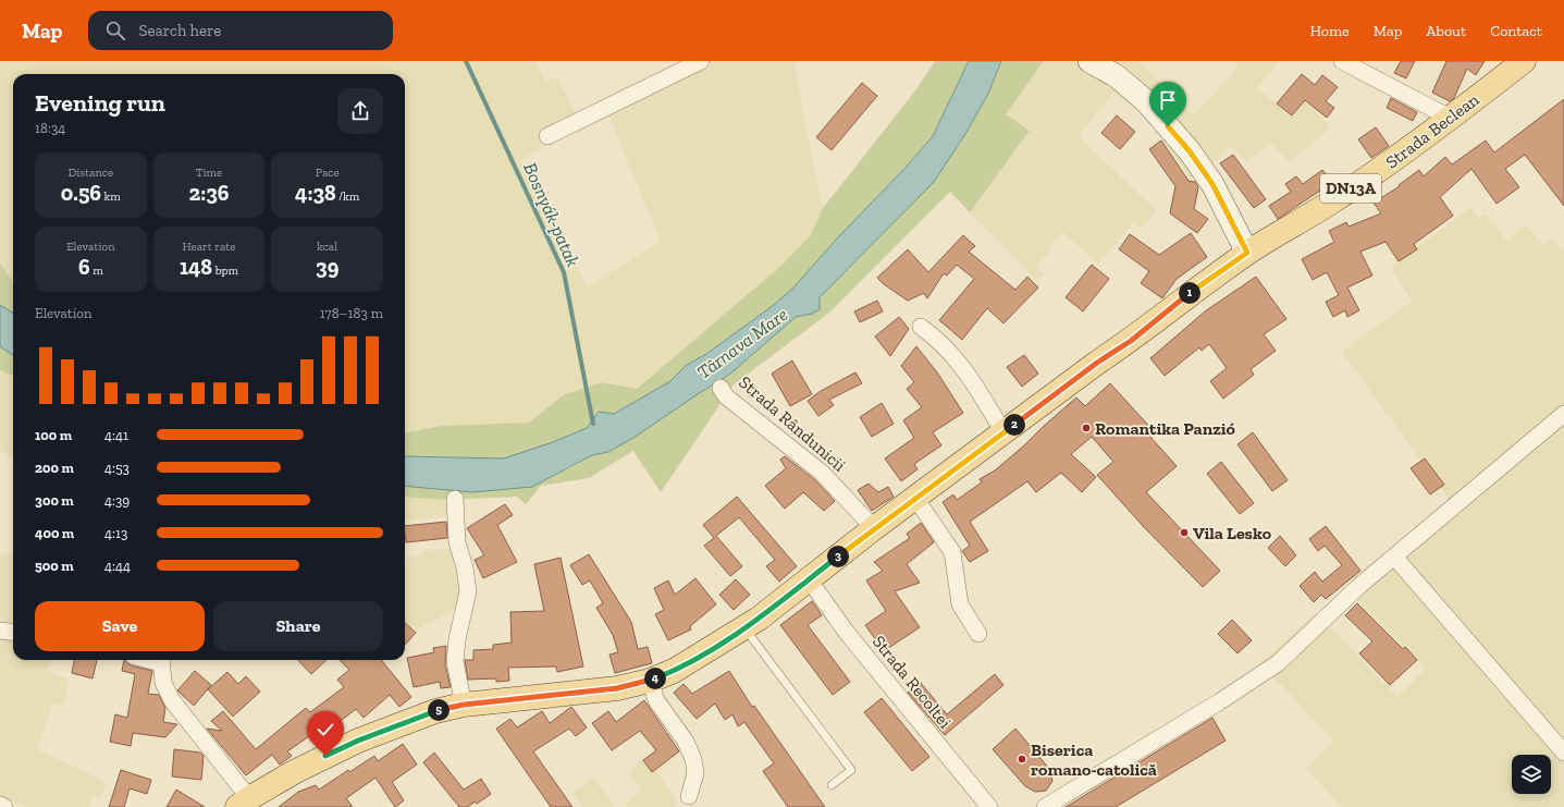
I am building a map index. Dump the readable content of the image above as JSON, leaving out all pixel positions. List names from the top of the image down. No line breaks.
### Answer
{"streets":{"main road":["Strada Beclean","DN13A"],"street":["Strada Rândunicii","Strada Recoltei"]},"crossings":[["Strada Beclean","Strada Rândunicii"],["Strada Beclean","Strada Recoltei"]],"water":["Bosnyák-patak","Târnava Mare"],"places":["Romantika Panzió","Vila Lesko","Biserica romano-catolică"],"page":{"header":"Map","search":"Search here","nav":["Home","Map","About","Contact"],"heading":["Evening run","18:34"],"stats":[["Distance","0.56 km"],["Time","2:36"],["Pace","4:38 /km"],["Elevation","6 m"],["Heart rate","148 bpm"],["kcal","39"]],"pins":["1","2","3","4","5"],"chart":["Elevation","178–183 m"],"list":[{"name":"100 m","note":"4:41"},{"name":"200 m","note":"4:53"},{"name":"300 m","note":"4:39"},{"name":"400 m","note":"4:13"},{"name":"500 m","note":"4:44"}],"buttons":["Save","Share"]}}
